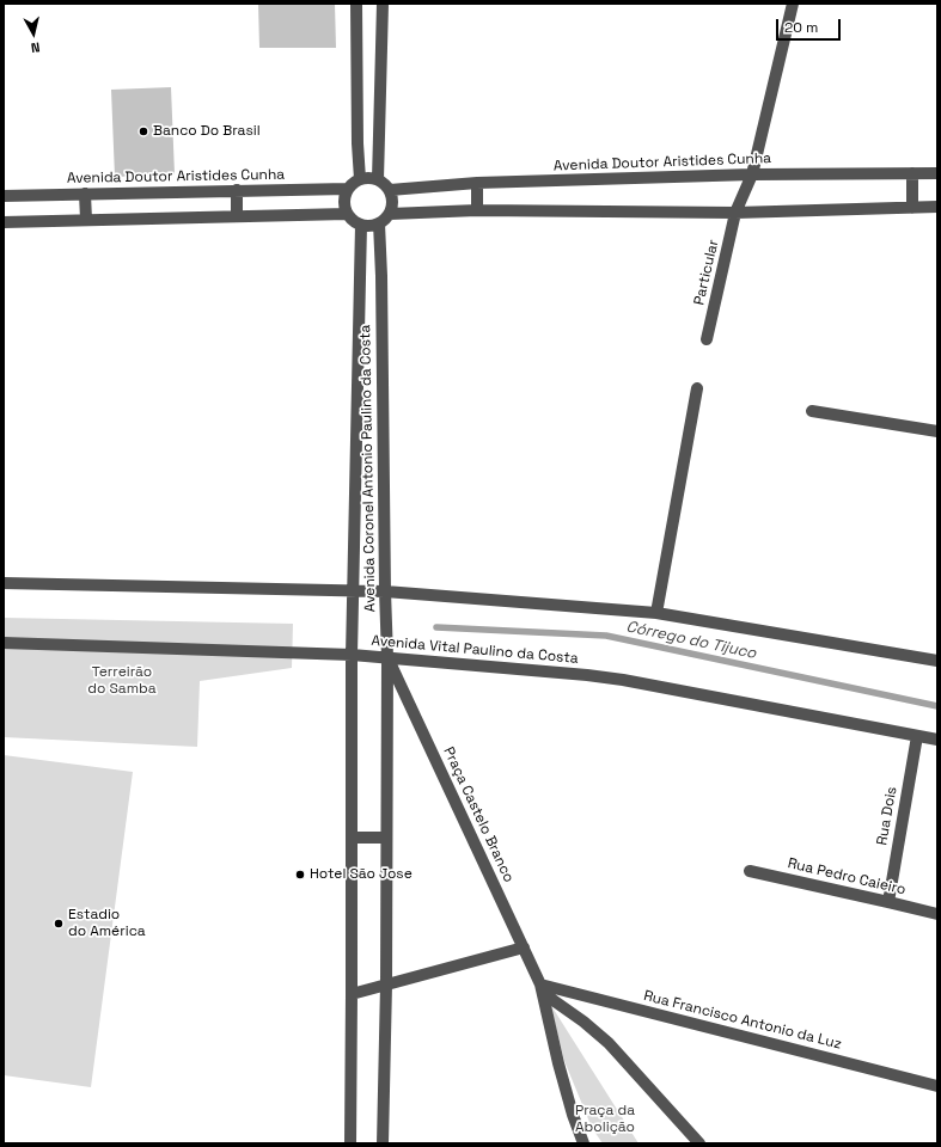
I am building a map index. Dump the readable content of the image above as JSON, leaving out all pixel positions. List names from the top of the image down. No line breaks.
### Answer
{"streets":{"street":["Avenida Doutor Aristides Cunha","Particular","Avenida Coronel Antonio Paulino da Costa","Avenida Vital Paulino da Costa","Praça Castelo Branco","Rua Dois","Rua Pedro Caieiro","Rua Francisco Antonio da Luz"]},"crossings":[["Avenida Doutor Aristides Cunha","Particular"],["Avenida Doutor Aristides Cunha","Avenida Coronel Antonio Paulino da Costa"],["Avenida Coronel Antonio Paulino da Costa","Avenida Vital Paulino da Costa"],["Avenida Coronel Antonio Paulino da Costa","Praça Castelo Branco"],["Avenida Vital Paulino da Costa","Praça Castelo Branco"],["Avenida Vital Paulino da Costa","Rua Dois"],["Praça Castelo Branco","Rua Francisco Antonio da Luz"],["Rua Dois","Rua Pedro Caieiro"]],"water":["Córrego do Tijuco"],"parks":["Terreirão do Samba","Praça da Abolição"],"places":["Banco Do Brasil","Hotel São Jose","Estadio do América"],"scale_bar":"20 m","north":"bottom"}
